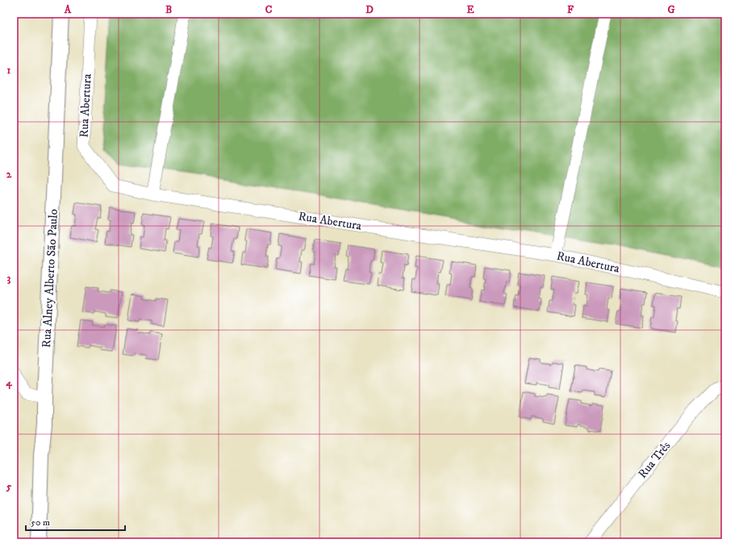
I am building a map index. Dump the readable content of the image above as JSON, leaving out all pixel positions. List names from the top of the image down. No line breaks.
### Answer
{"streets":{"street":["Rua Abertura","Rua Alney Alberto São Paulo","Rua Três"]},"scale_bar":"50 m","grid":{"columns":["A","B","C","D","E","F","G"],"rows":["1","2","3","4","5"]}}
